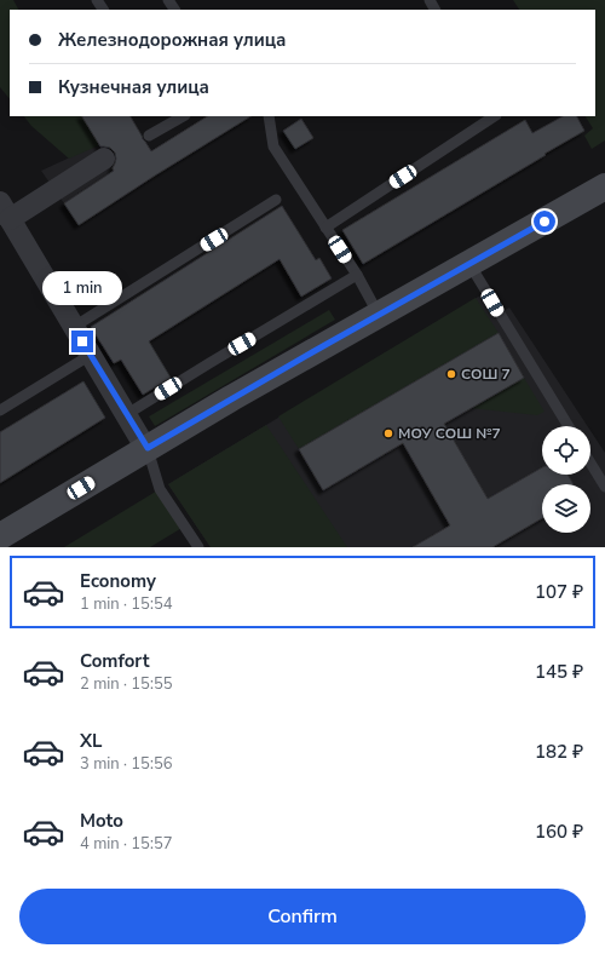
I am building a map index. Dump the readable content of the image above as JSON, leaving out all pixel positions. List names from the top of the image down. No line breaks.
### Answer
{"places":["СОШ 7","МОУ СОШ №7"],"page":{"banner":["Железнодорожная улица","Кузнечная улица"],"bubble":"1 min","list":[{"name":"Economy","note":"1 min · 15:54","value":"107 ₽"},{"name":"Comfort","note":"2 min · 15:55","value":"145 ₽"},{"name":"XL","note":"3 min · 15:56","value":"182 ₽"},{"name":"Moto","note":"4 min · 15:57","value":"160 ₽"}],"buttons":"Confirm"}}
